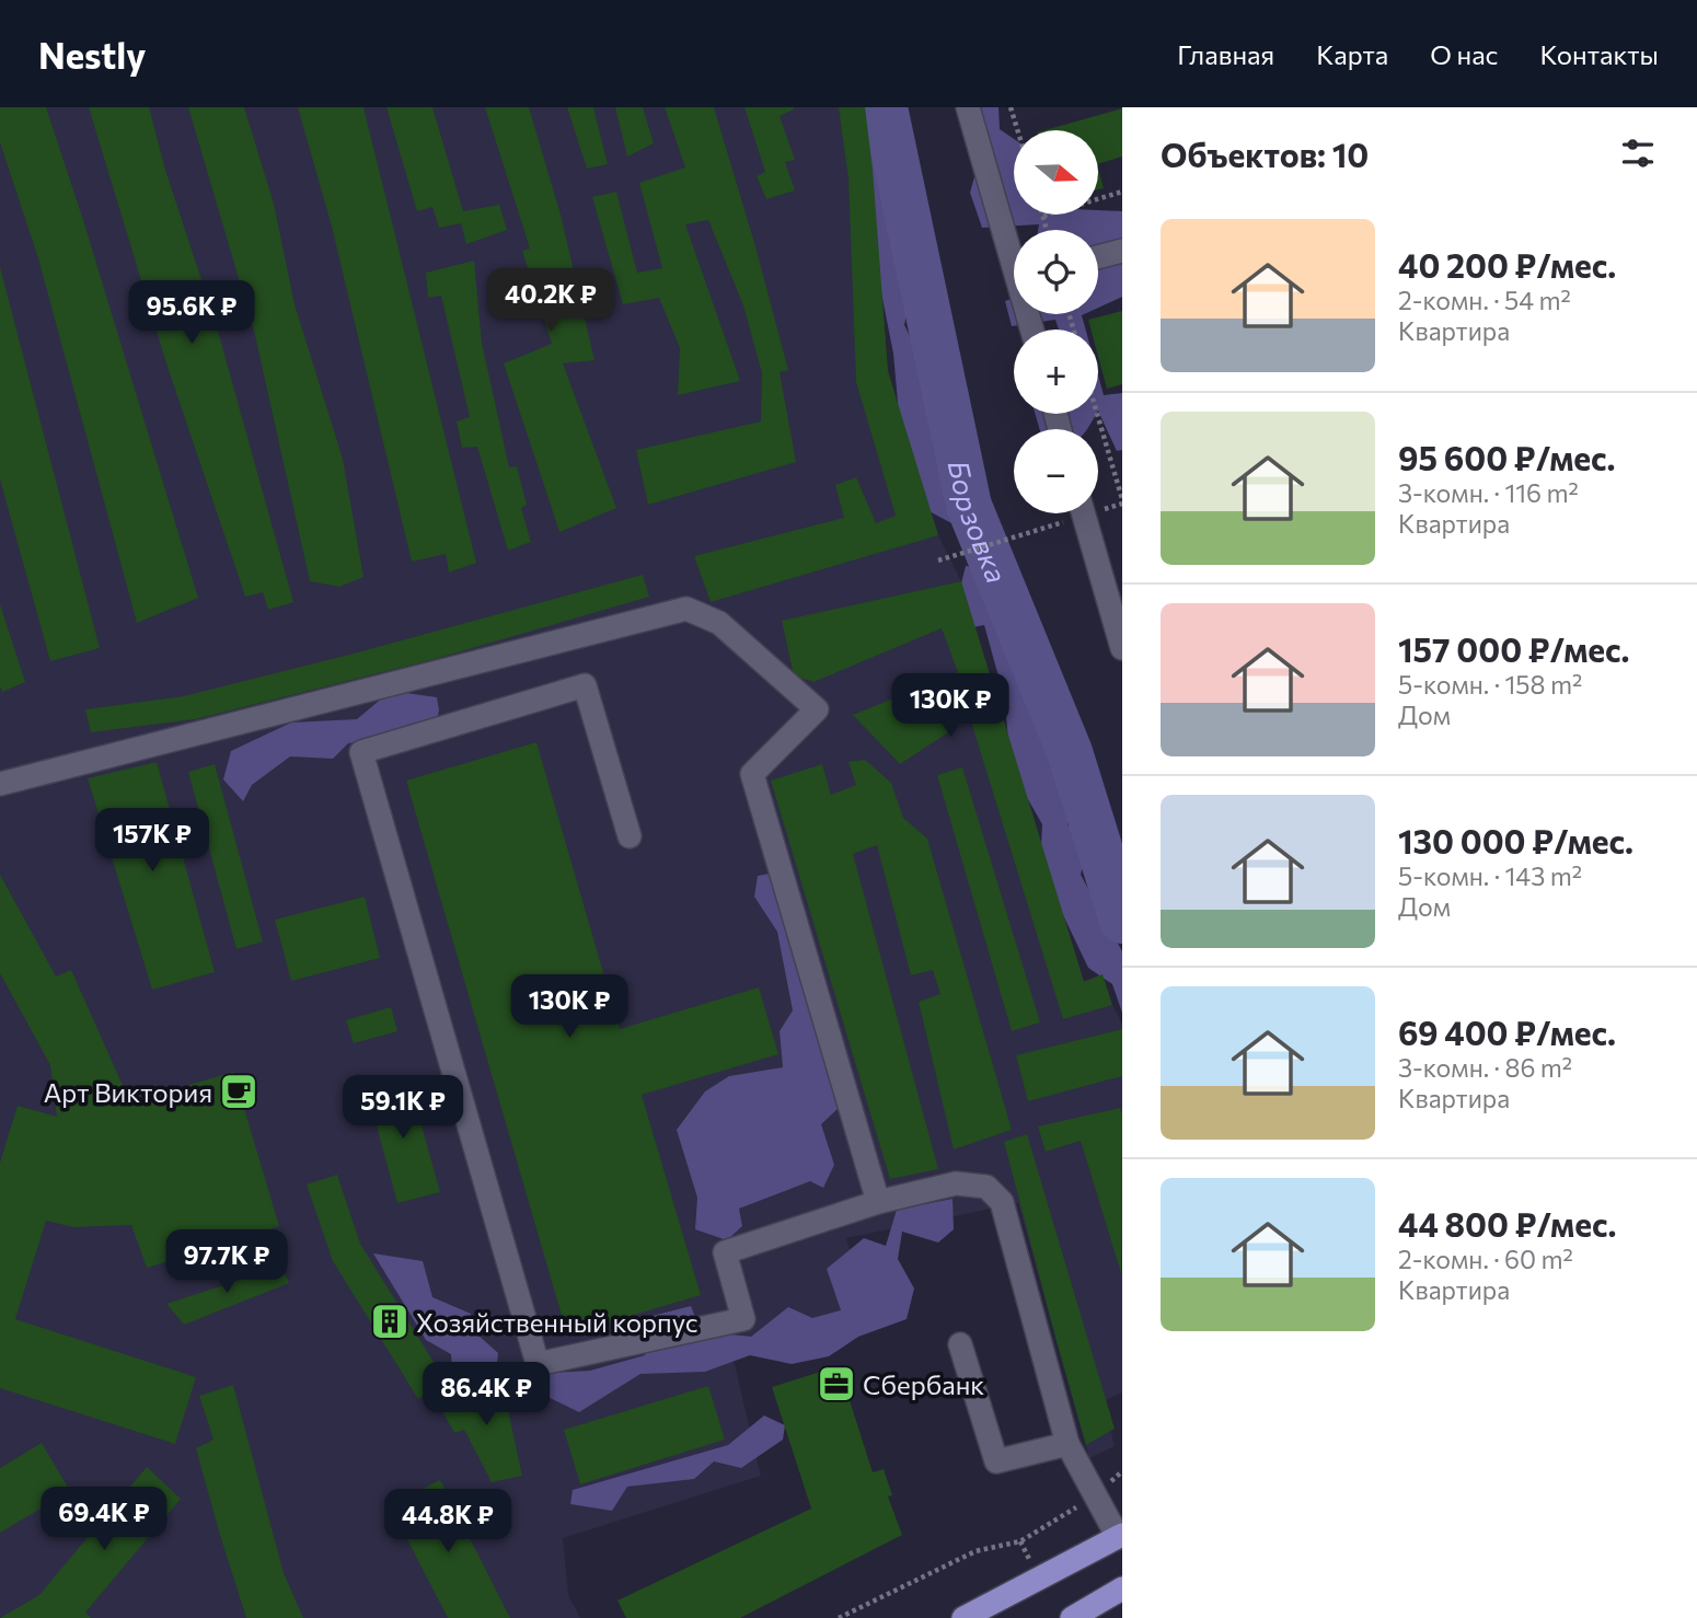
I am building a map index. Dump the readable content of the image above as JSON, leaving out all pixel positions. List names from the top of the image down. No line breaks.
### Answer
{"water":["Борзовка"],"places":{"cafe":["Арт Виктория"],"building":["Хозяйственный корпус"],"office":["Сбербанк"]},"north":"right","page":{"header":"Nestly","nav":["Главная","Карта","О нас","Контакты"],"heading":"Объектов: 10","map_buttons":["+","−"],"list":[{"name":"40 200 ₽/мес.","note":"2-комн. · 54 m² · Квартира"},{"name":"95 600 ₽/мес.","note":"3-комн. · 116 m² · Квартира"},{"name":"157 000 ₽/мес.","note":"5-комн. · 158 m² · Дом"},{"name":"130 000 ₽/мес.","note":"5-комн. · 143 m² · Дом"},{"name":"69 400 ₽/мес.","note":"3-комн. · 86 m² · Квартира"},{"name":"44 800 ₽/мес.","note":"2-комн. · 60 m² · Квартира"}],"price":["40.2K ₽","95.6K ₽","130K ₽","157K ₽","130K ₽","59.1K ₽","97.7K ₽","86.4K ₽","69.4K ₽","44.8K ₽"]}}
